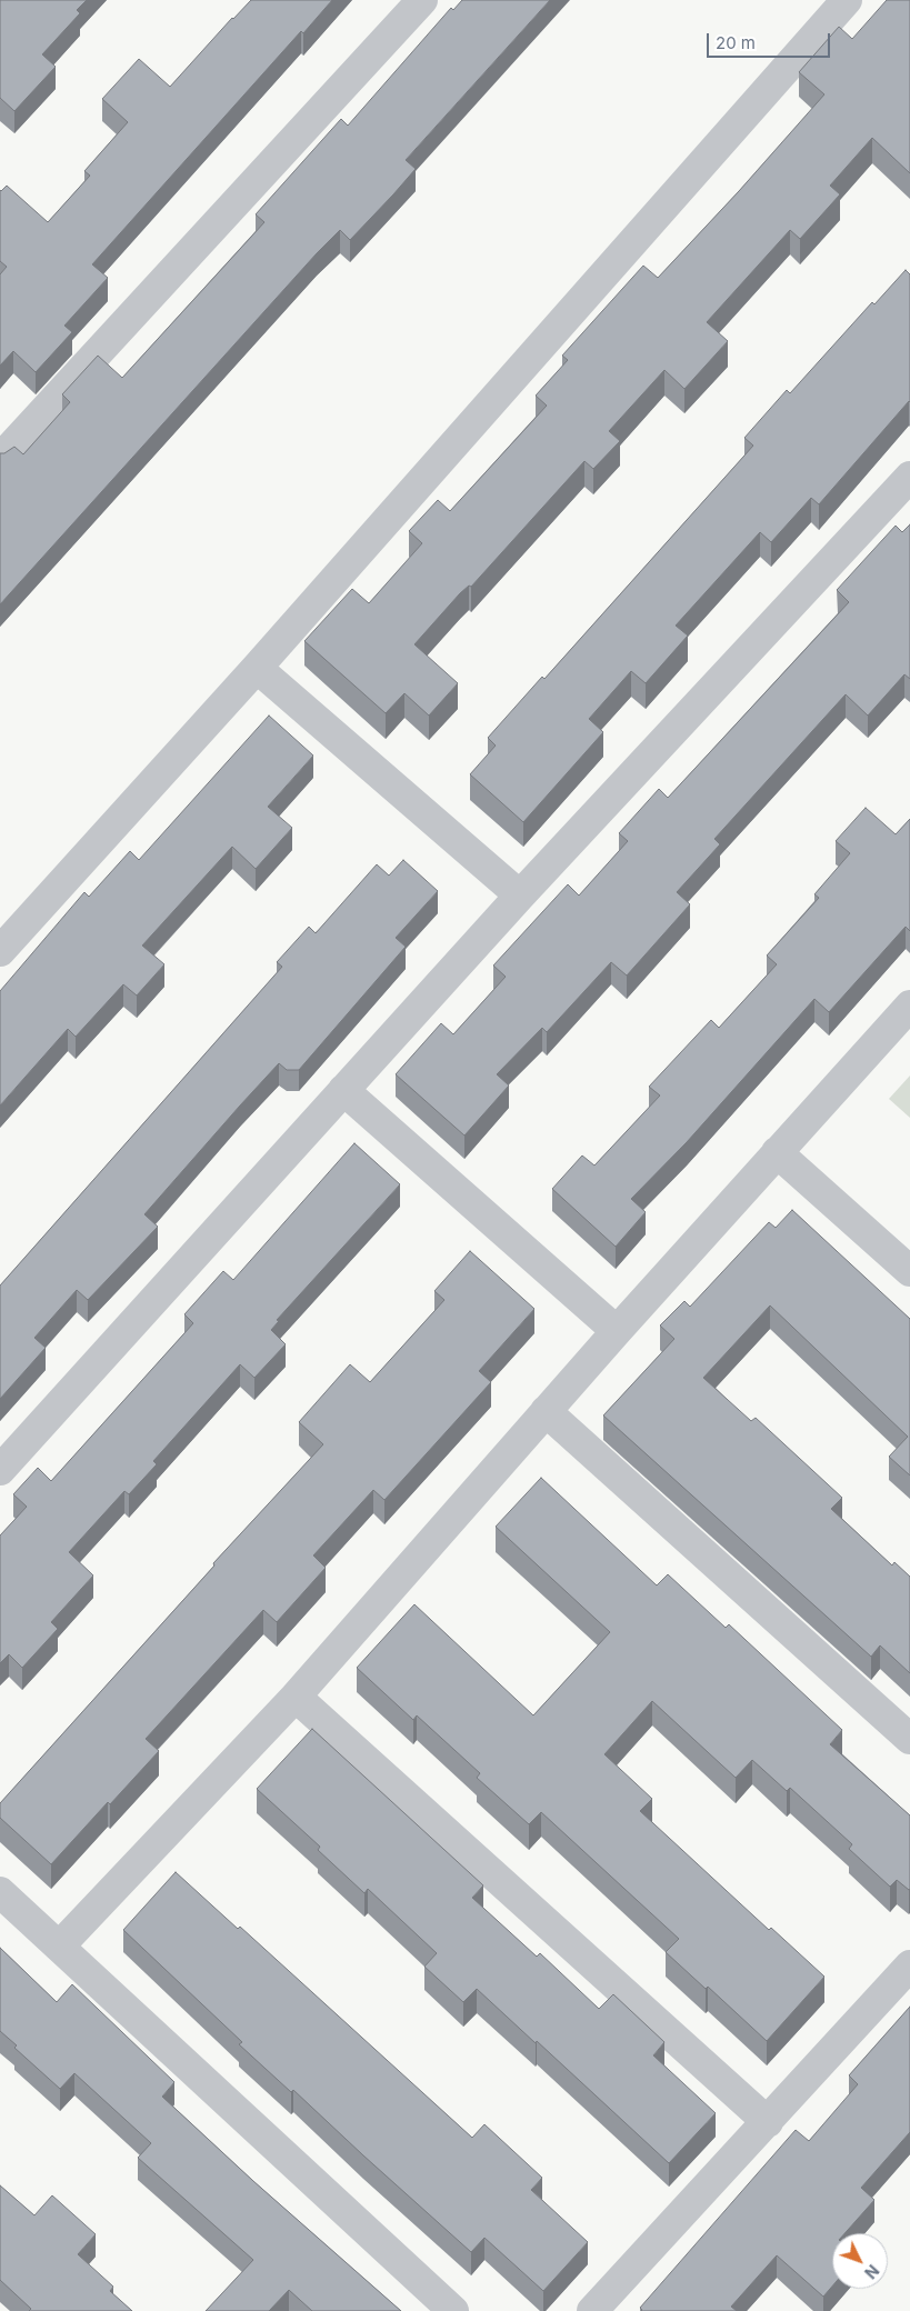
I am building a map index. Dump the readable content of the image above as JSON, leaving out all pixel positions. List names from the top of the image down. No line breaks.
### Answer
{"scale_bar":"20 m","north":"bottom right"}
